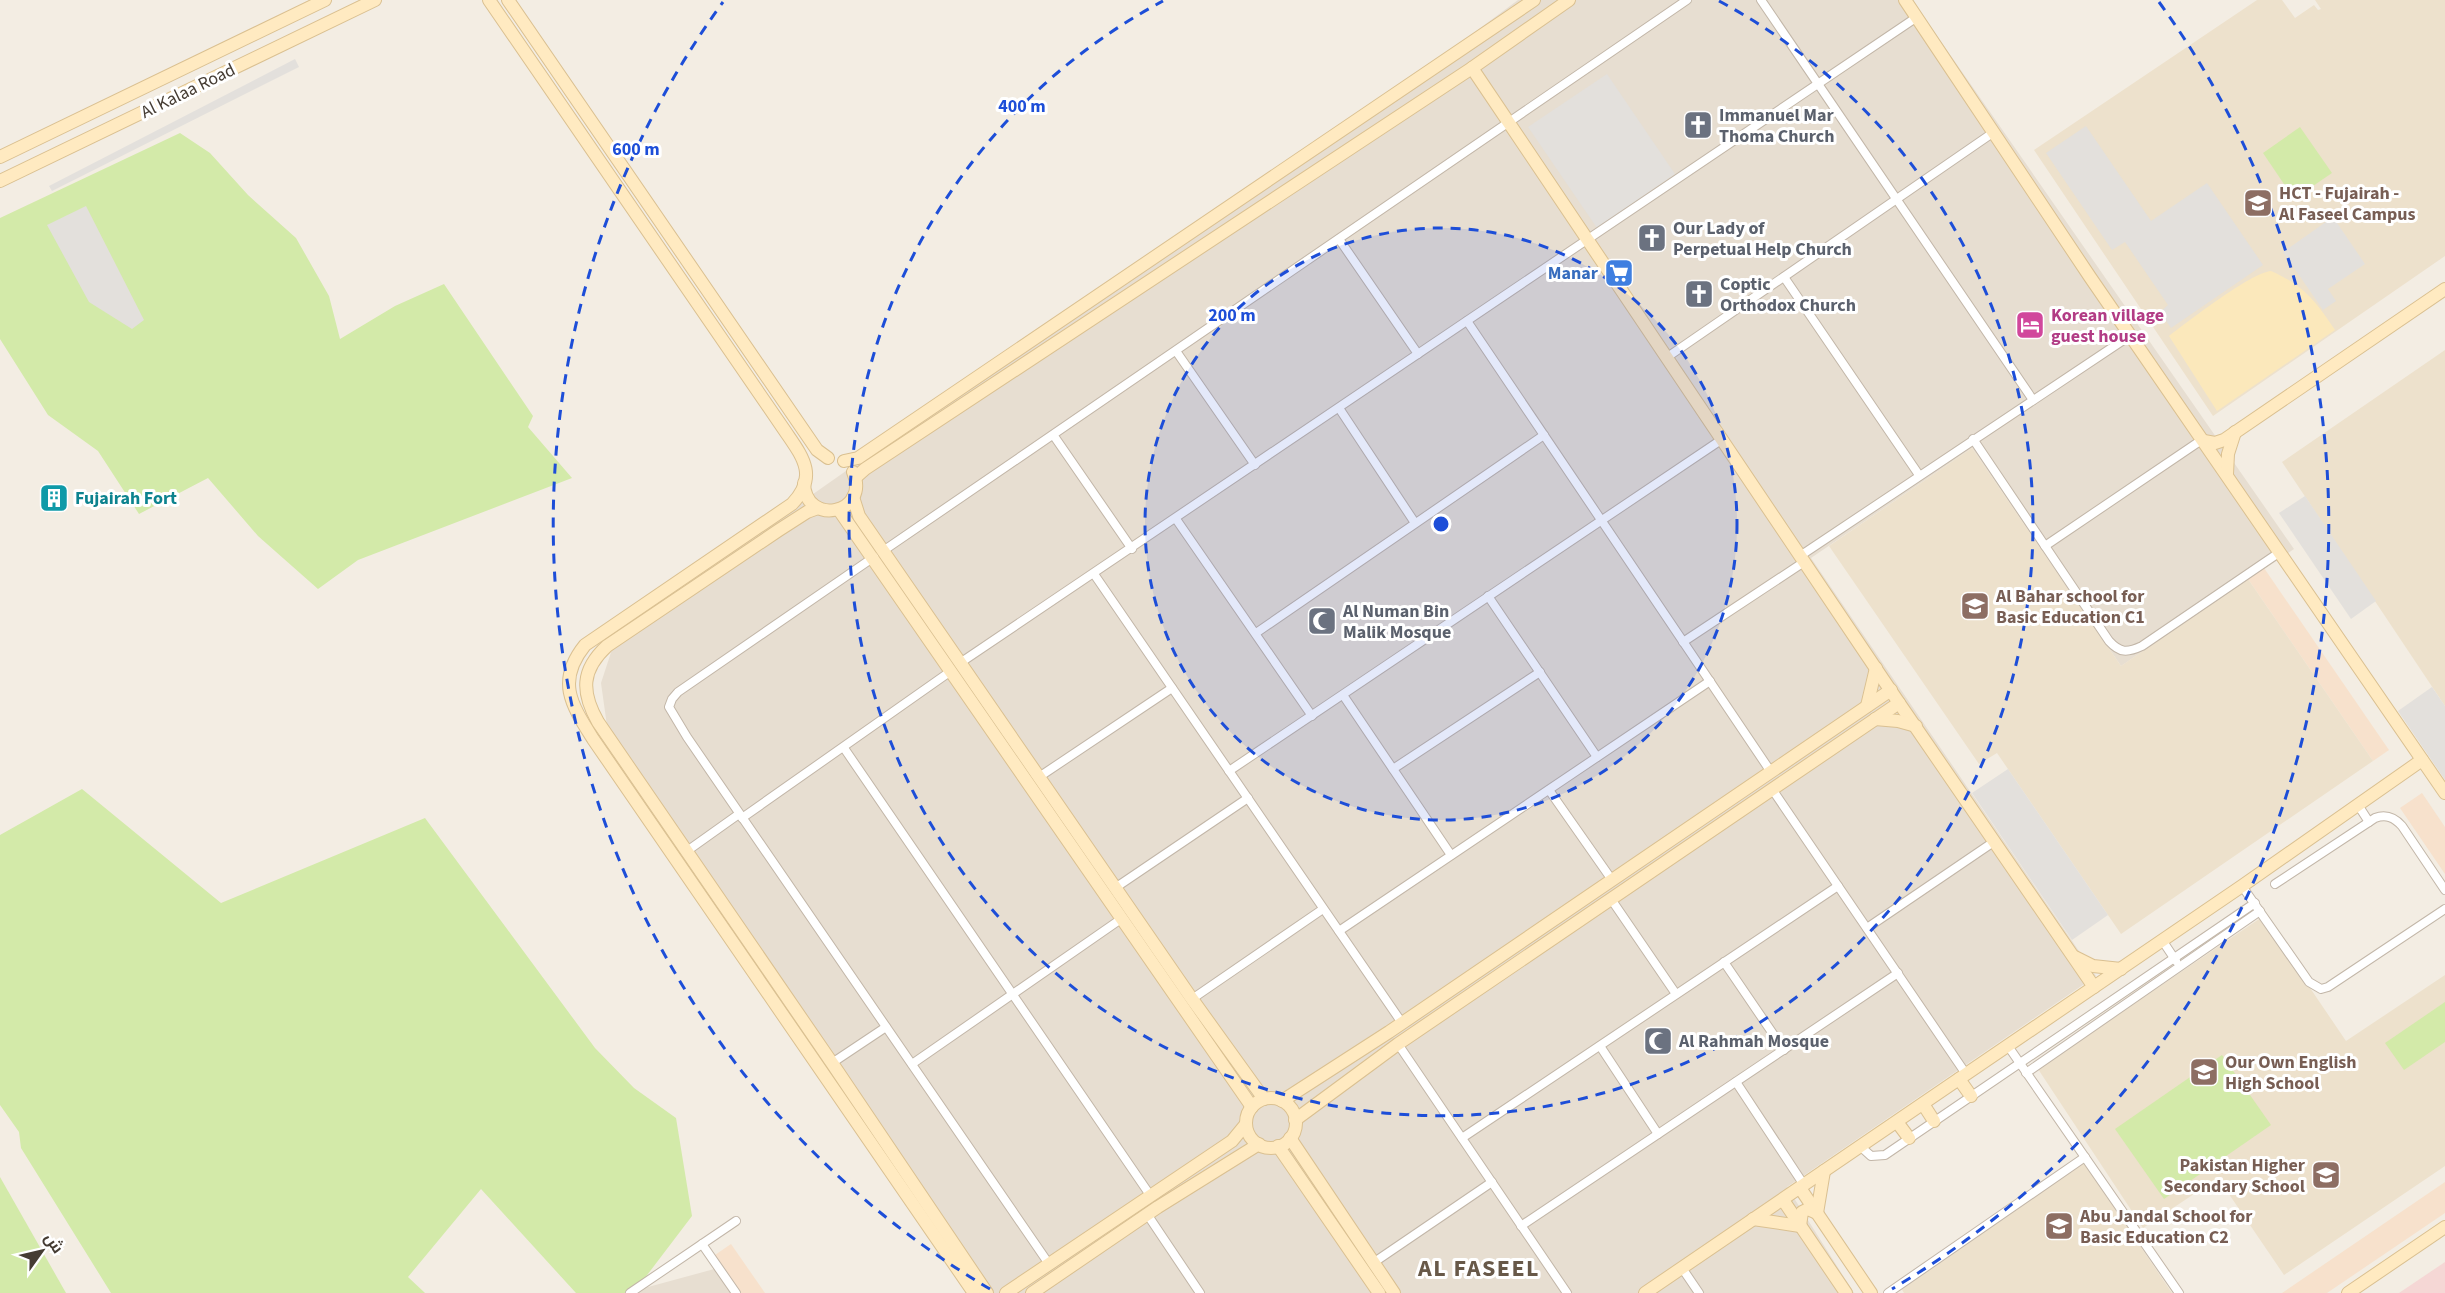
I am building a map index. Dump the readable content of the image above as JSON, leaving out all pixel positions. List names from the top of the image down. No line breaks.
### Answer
{"streets":{"street":["Al Kalaa Road"]},"districts":["AL FASEEL"],"places":{"church":["Immanuel Mar Thoma Church","Our Lady of Perpetual Help Church","Coptic Orthodox Church"],"school or university":["HCT - Fujairah - Al Faseel Campus","Al Bahar school for Basic Education C1","Our Own English High School","Pakistan Higher Secondary School","Abu Jandal School for Basic Education C2"],"supermarket":["Manar"],"hotel":["Korean village guest house"],"building":["Fujairah Fort"],"mosque":["Al Numan Bin Malik Mosque","Al Rahmah Mosque"]},"north":"top right","rings":["400 m","600 m","200 m"]}
